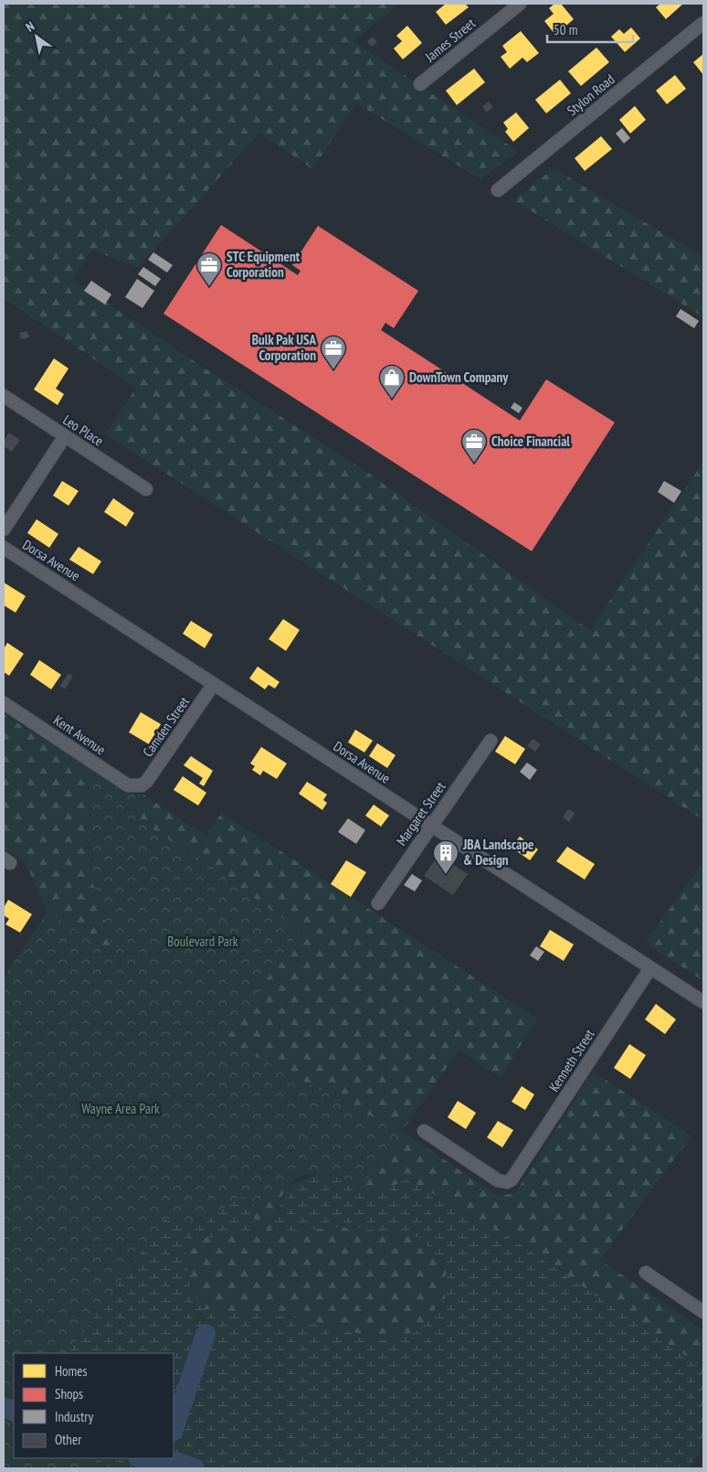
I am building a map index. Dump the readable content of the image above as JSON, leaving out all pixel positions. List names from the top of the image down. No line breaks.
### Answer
{"streets":{"street":["James Street","Stylon Road","Leo Place","Dorsa Avenue","Camden Street","Kent Avenue","Margaret Street","Kenneth Street"]},"crossings":[["Dorsa Avenue","Camden Street"],["Dorsa Avenue","Margaret Street"],["Dorsa Avenue","Kenneth Street"],["Camden Street","Kent Avenue"]],"parks":["Boulevard Park","Wayne Area Park"],"places":{"office":["STC Equipment Corporation","Bulk Pak USA Corporation","Choice Financial"],"shop":["DownTown Company"],"building":["JBA Landscape & Design"]},"legend":["Homes","Shops","Industry","Other"],"scale_bar":"50 m","north":"top left"}
